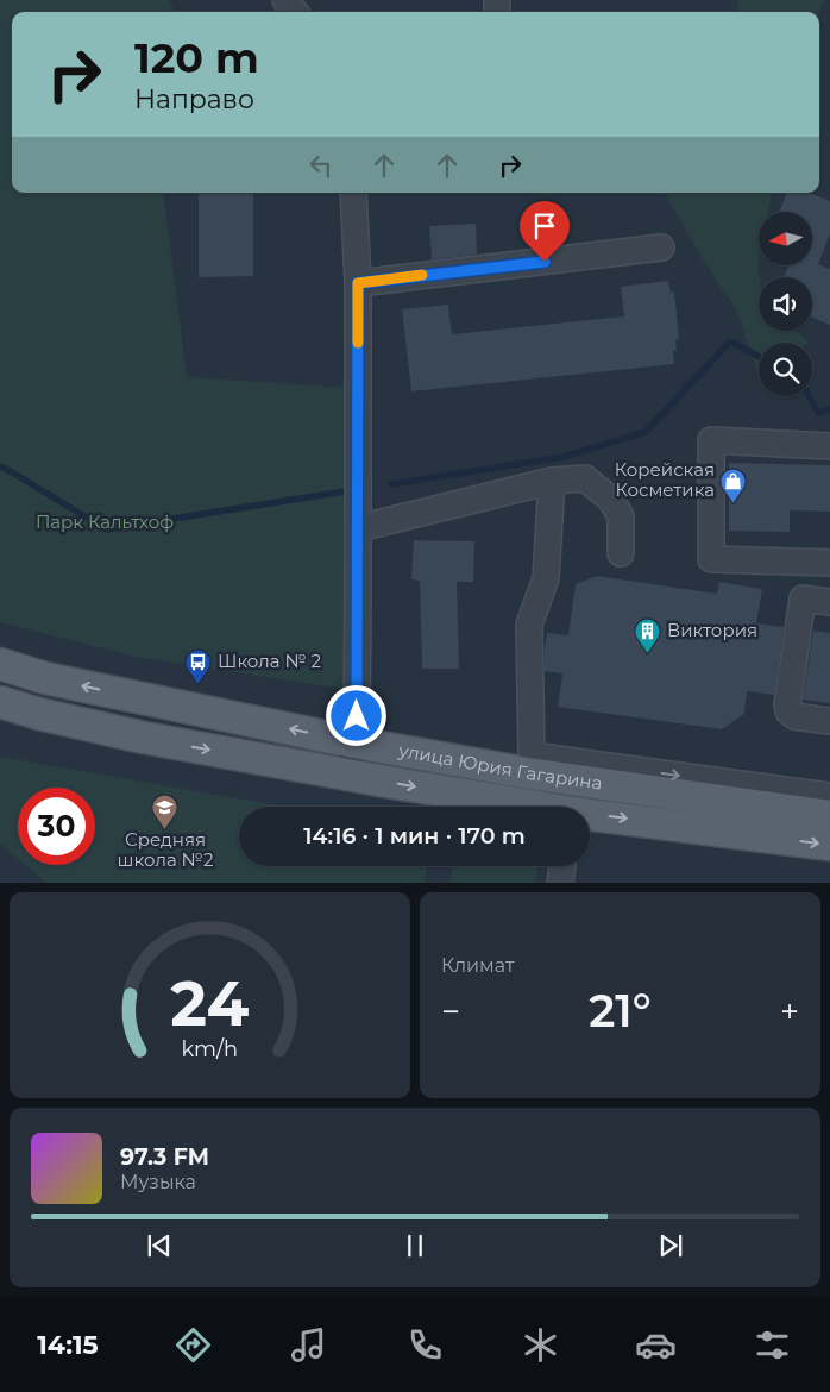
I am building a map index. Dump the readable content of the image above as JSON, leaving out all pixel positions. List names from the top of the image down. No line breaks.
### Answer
{"streets":{"main road":["улица Юрия Гагарина"]},"parks":["Парк Кальтхоф"],"places":{"shop":["Корейская Косметика"],"building":["Виктория"],"bus stop":["Школа № 2"],"school or university":["Средняя школа №2"]},"north":"left","page":{"turn":["120 m","Направо"],"limit":"30","trip":"14:16 · 1 мин · 170 m","tile":"Климат","heat":["−","21°","+"],"song":["97.3 FM","Музыка"],"tabs":"14:15","gauge":["24","km/h"]}}
